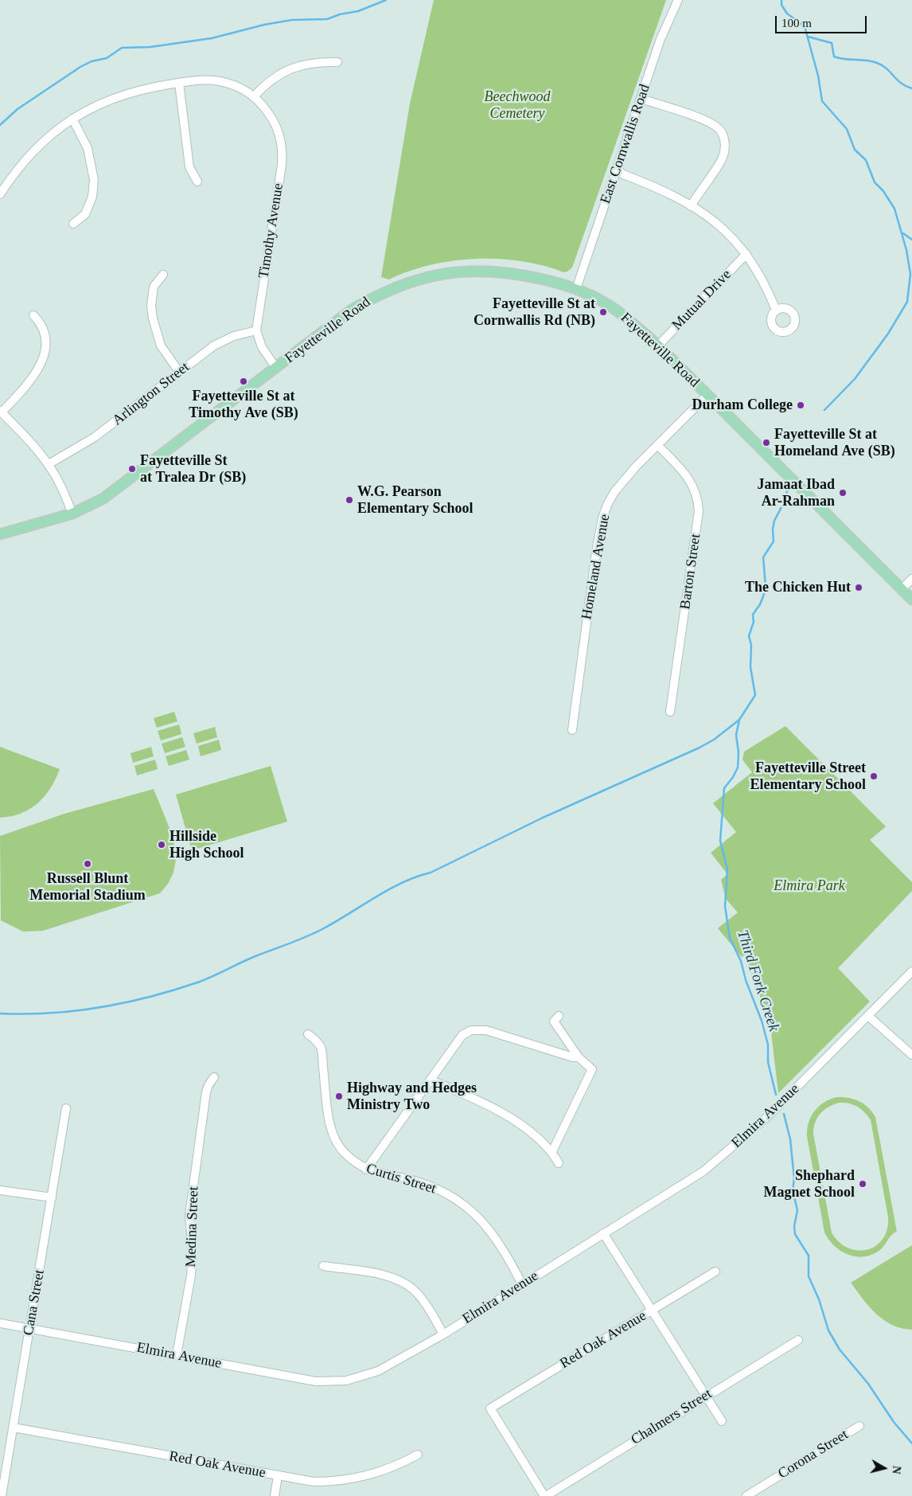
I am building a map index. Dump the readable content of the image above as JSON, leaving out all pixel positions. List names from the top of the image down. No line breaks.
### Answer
{"streets":{"main road":["Fayetteville Road"],"street":["East Cornwallis Road","Timothy Avenue","Mutual Drive","Arlington Street","Homeland Avenue","Barton Street","Elmira Avenue","Curtis Street","Medina Street","Cana Street","Red Oak Avenue","Chalmers Street","Corona Street"]},"crossings":[["East Cornwallis Road","Fayetteville Road"],["Timothy Avenue","Fayetteville Road"],["Timothy Avenue","Arlington Street"],["Mutual Drive","Fayetteville Road"],["Fayetteville Road","Homeland Avenue"],["Homeland Avenue","Barton Street"],["Elmira Avenue","Curtis Street"],["Elmira Avenue","Medina Street"],["Elmira Avenue","Cana Street"],["Cana Street","Red Oak Avenue"],["Red Oak Avenue","Chalmers Street"]],"water":["Third Fork Creek"],"parks":["Beechwood Cemetery","Elmira Park"],"places":["Fayetteville St at Cornwallis Rd (NB)","Fayetteville St at Timothy Ave (SB)","Durham College","Fayetteville St at Homeland Ave (SB)","Fayetteville St at Tralea Dr (SB)","Jamaat Ibad Ar-Rahman","W.G. Pearson Elementary School","The Chicken Hut","Fayetteville Street Elementary School","Hillside High School","Russell Blunt Memorial Stadium","Highway and Hedges Ministry Two","Shephard Magnet School"],"scale_bar":"100 m","north":"right"}
